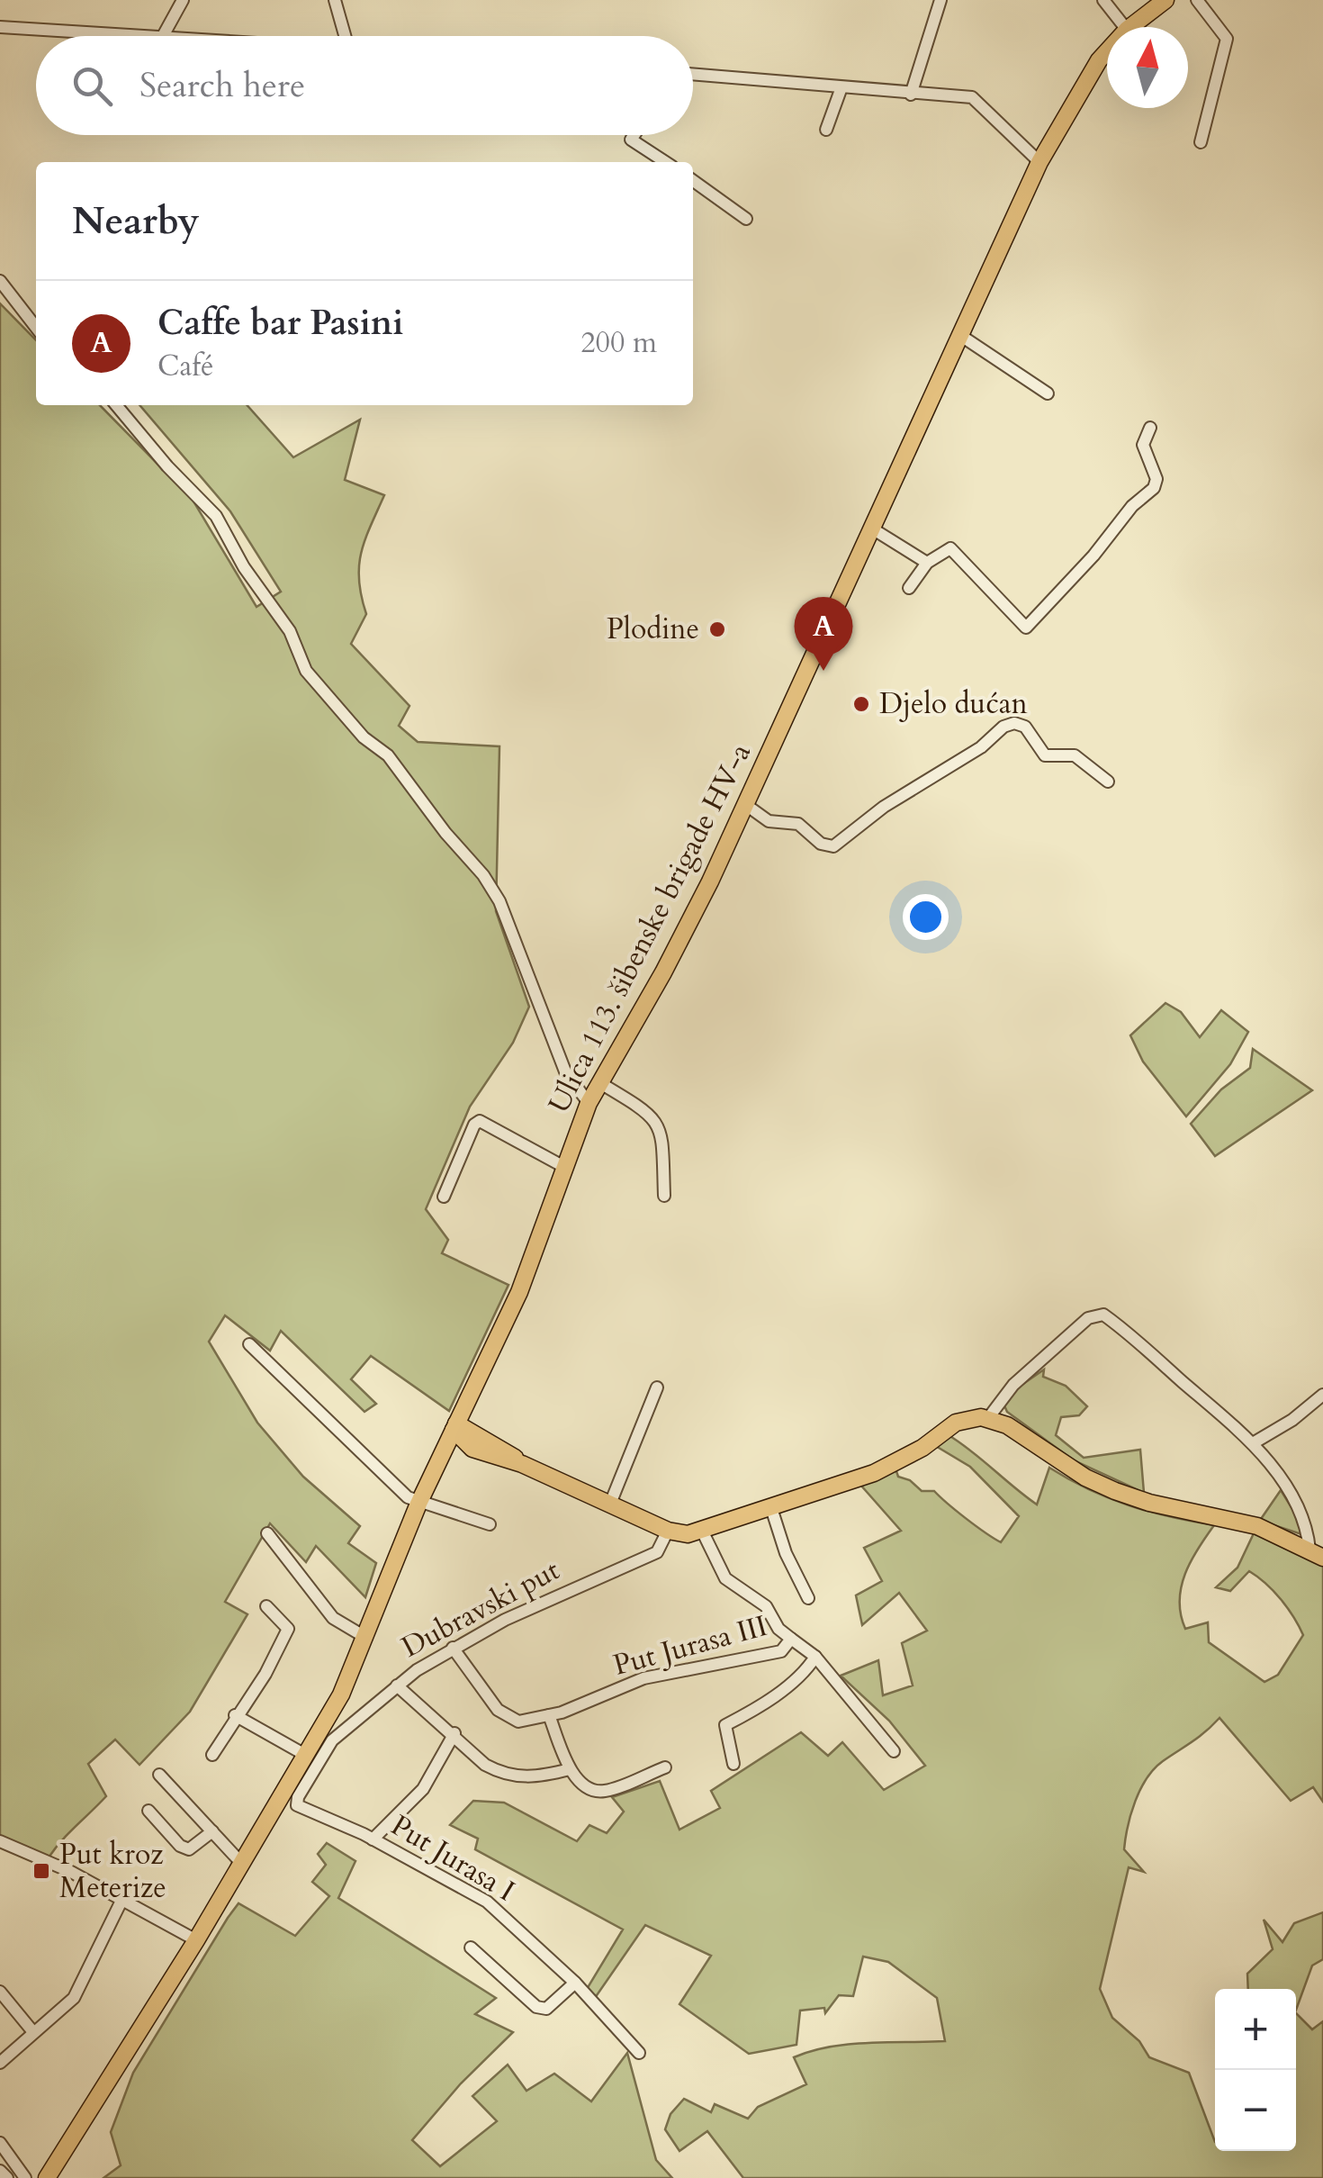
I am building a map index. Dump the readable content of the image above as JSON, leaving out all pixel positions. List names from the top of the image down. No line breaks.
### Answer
{"streets":{"main road":["Ulica 113. šibenske brigade HV-a"],"street":["Dubravski put","Put Jurasa III","Put Jurasa I"]},"crossings":[["Dubravski put","Put Jurasa III"],["Dubravski put","Put Jurasa I"]],"places":{"other":["Plodine","Djelo dućan"],"transit":["Put kroz Meterize"]},"north":"top","page":{"search":"Search here","heading":"Nearby","list":[{"mark":"A","name":"Caffe bar Pasini","note":"Café","value":"200 m"}],"pins":"A","map_buttons":["+","−"]}}
